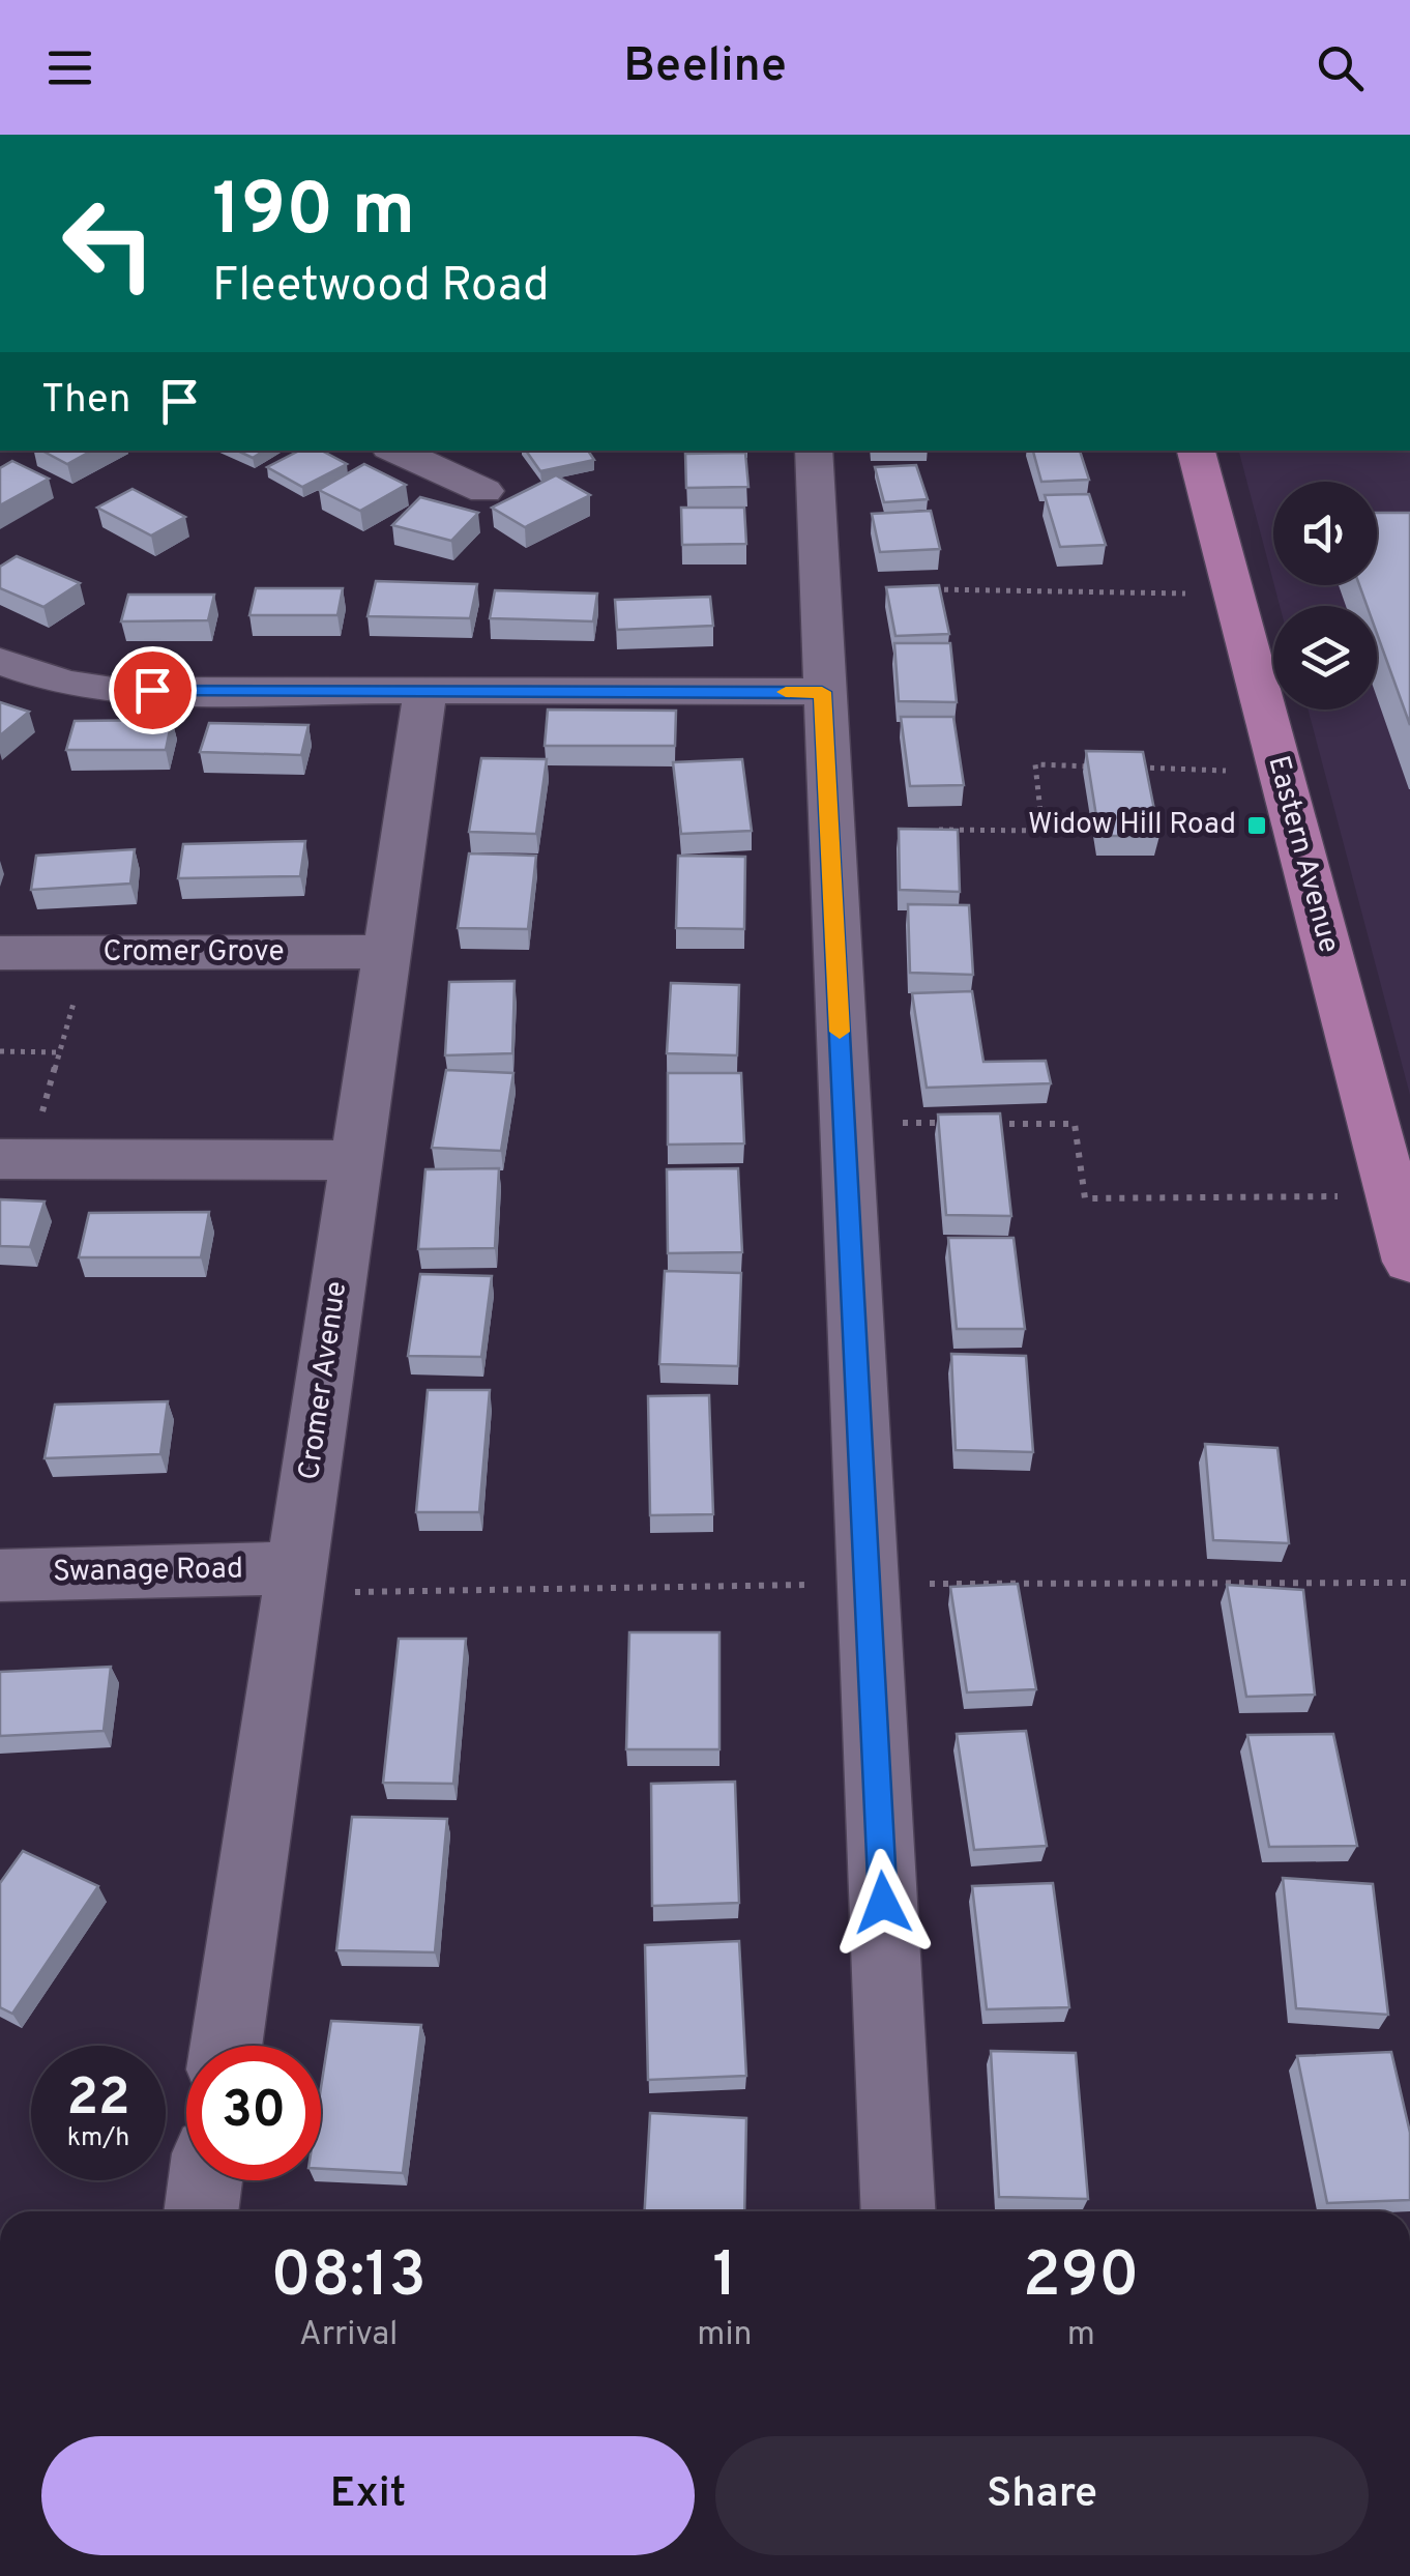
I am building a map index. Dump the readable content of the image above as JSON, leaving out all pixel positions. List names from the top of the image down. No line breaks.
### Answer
{"streets":{"highway":["Eastern Avenue"],"street":["Cromer Grove","Cromer Avenue","Swanage Road"]},"crossings":[["Cromer Grove","Cromer Avenue"],["Cromer Avenue","Swanage Road"]],"places":{"transit":["Widow Hill Road"]},"page":{"header":"Beeline","turn":["190 m","Fleetwood Road"],"then":"Then","speed":"22 km/h","limit":"30","eta":["08:13","Arrival","1","min","290","m"],"buttons":["Exit","Share"]}}
